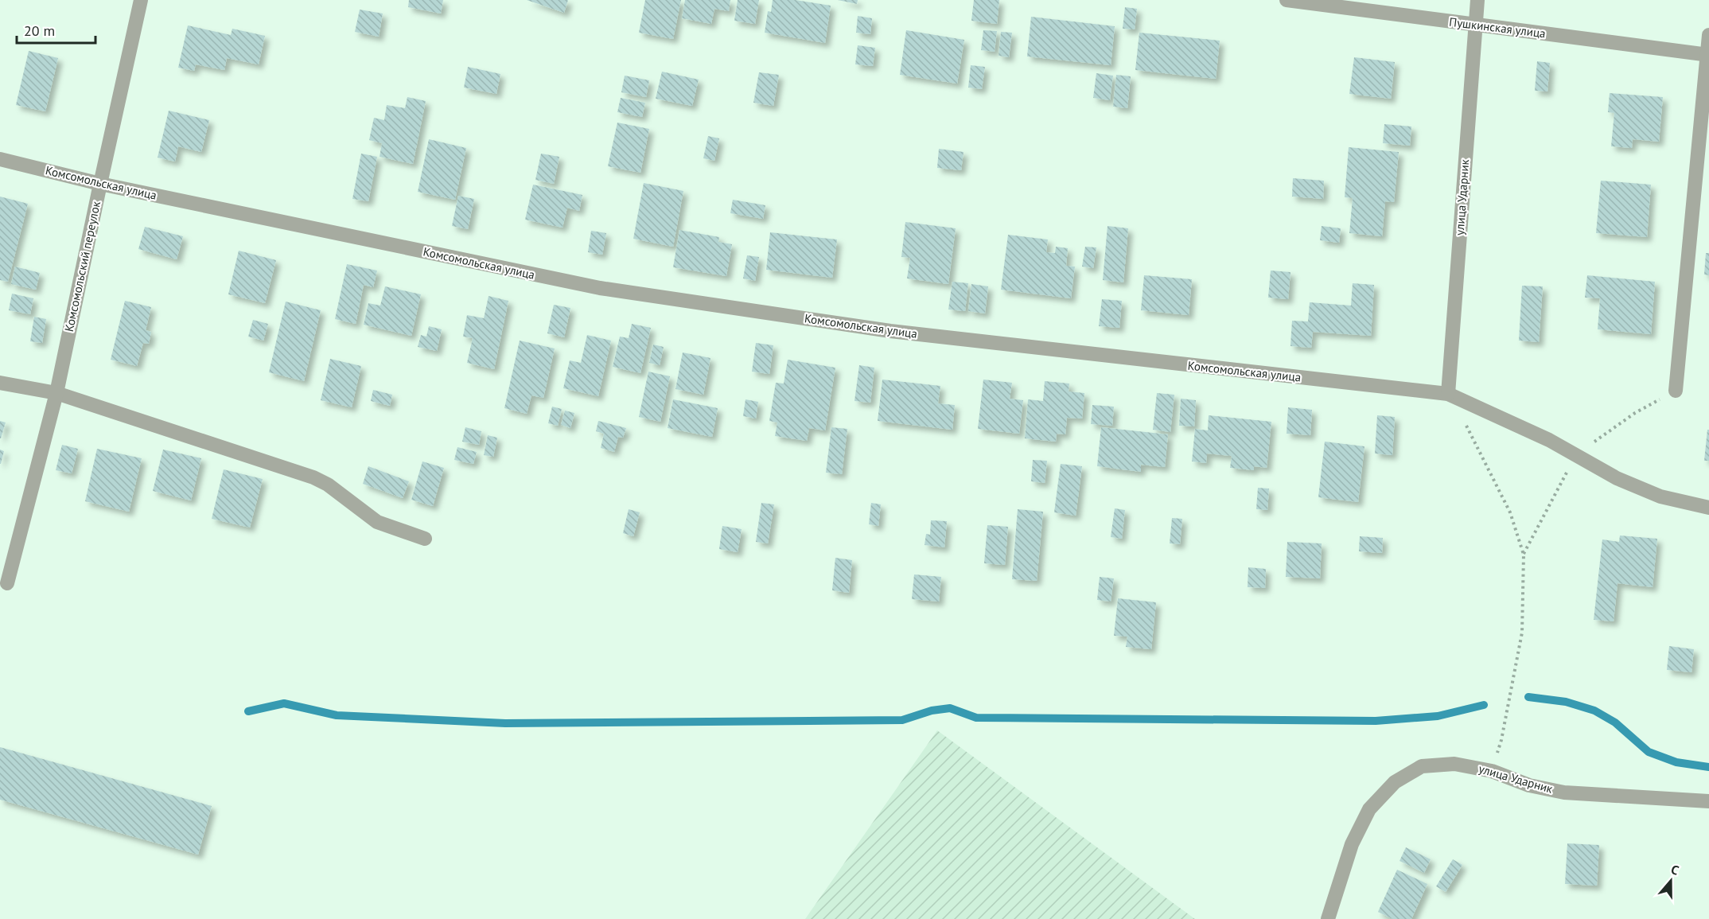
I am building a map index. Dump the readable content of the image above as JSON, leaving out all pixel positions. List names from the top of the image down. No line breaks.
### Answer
{"streets":{"street":["Пушкинская улица","Комсомольская улица","улица Ударник","Комсомольский переулок"]},"crossings":[["Пушкинская улица","улица Ударник"],["Комсомольская улица","улица Ударник"],["Комсомольская улица","Комсомольский переулок"]],"scale_bar":"20 m","north":"top"}
